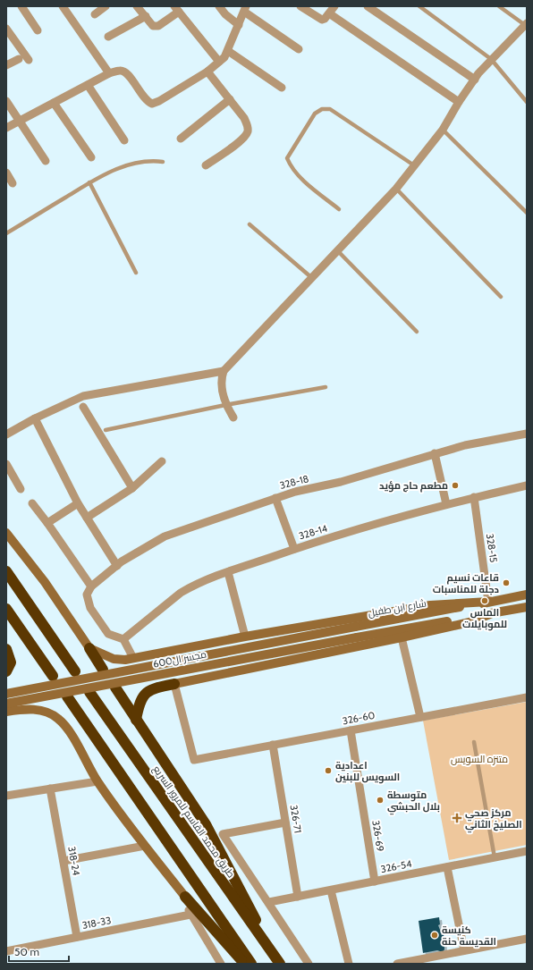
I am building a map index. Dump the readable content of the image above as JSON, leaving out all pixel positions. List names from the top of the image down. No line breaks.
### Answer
{"streets":{"highway":["طريق محمد القاسم للمرور السريع"],"street":["328-18","328-14","328-15","شارع ابن طفيل","مجسر ال600","326-60","326-71","326-69","318-24","326-54","318-33"]},"crossings":[["328-18","328-14"],["328-14","328-15"],["328-15","شارع ابن طفيل"],["شارع ابن طفيل","مجسر ال600"],["326-60","326-71"],["326-60","326-69"],["326-71","326-54"],["326-69","326-54"],["318-24","318-33"]],"parks":["متنزه السويس"],"places":{"other":["مطعم حاج مؤيد","قاعات نسيم دجلة للمناسبات","الماس للموبايلات","اعدادية السويس للبنين","متوسطة بلال الحبشي","كنيسة القديسة حنة"],"health":["مركز صحي الصليخ الثاني"]},"scale_bar":"50 m"}
